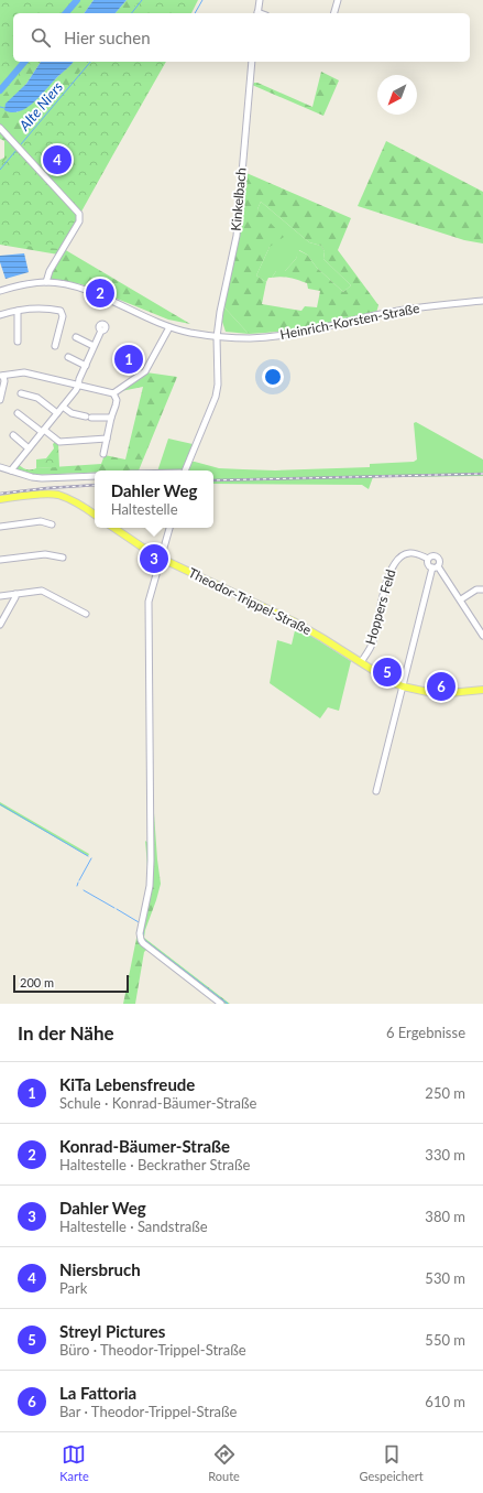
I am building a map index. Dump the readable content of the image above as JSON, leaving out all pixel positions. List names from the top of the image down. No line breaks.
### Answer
{"streets":{"main road":["Theodor-Trippel-Straße"],"street":["Kinkelbach","Heinrich-Korsten-Straße","Hoppers Feld"]},"crossings":[["Kinkelbach","Heinrich-Korsten-Straße"],["Theodor-Trippel-Straße","Hoppers Feld"]],"water":["Alte Niers"],"scale_bar":"200 m","north":"bottom left","page":{"search":"Hier suchen","pins":["4","2","1","3","5","6"],"popup":["Dahler Weg","Haltestelle"],"scale":"200 m","heading":["In der Nähe","6 Ergebnisse"],"list":[{"mark":"1","name":"KiTa Lebensfreude","note":"Schule · Konrad-Bäumer-Straße","value":"250 m"},{"mark":"2","name":"Konrad-Bäumer-Straße","note":"Haltestelle · Beckrather Straße","value":"330 m"},{"mark":"3","name":"Dahler Weg","note":"Haltestelle · Sandstraße","value":"380 m"},{"mark":"4","name":"Niersbruch","note":"Park","value":"530 m"},{"mark":"5","name":"Streyl Pictures","note":"Büro · Theodor-Trippel-Straße","value":"550 m"},{"mark":"6","name":"La Fattoria","note":"Bar · Theodor-Trippel-Straße","value":"610 m"}],"nav":["Karte","Route","Gespeichert"]}}
